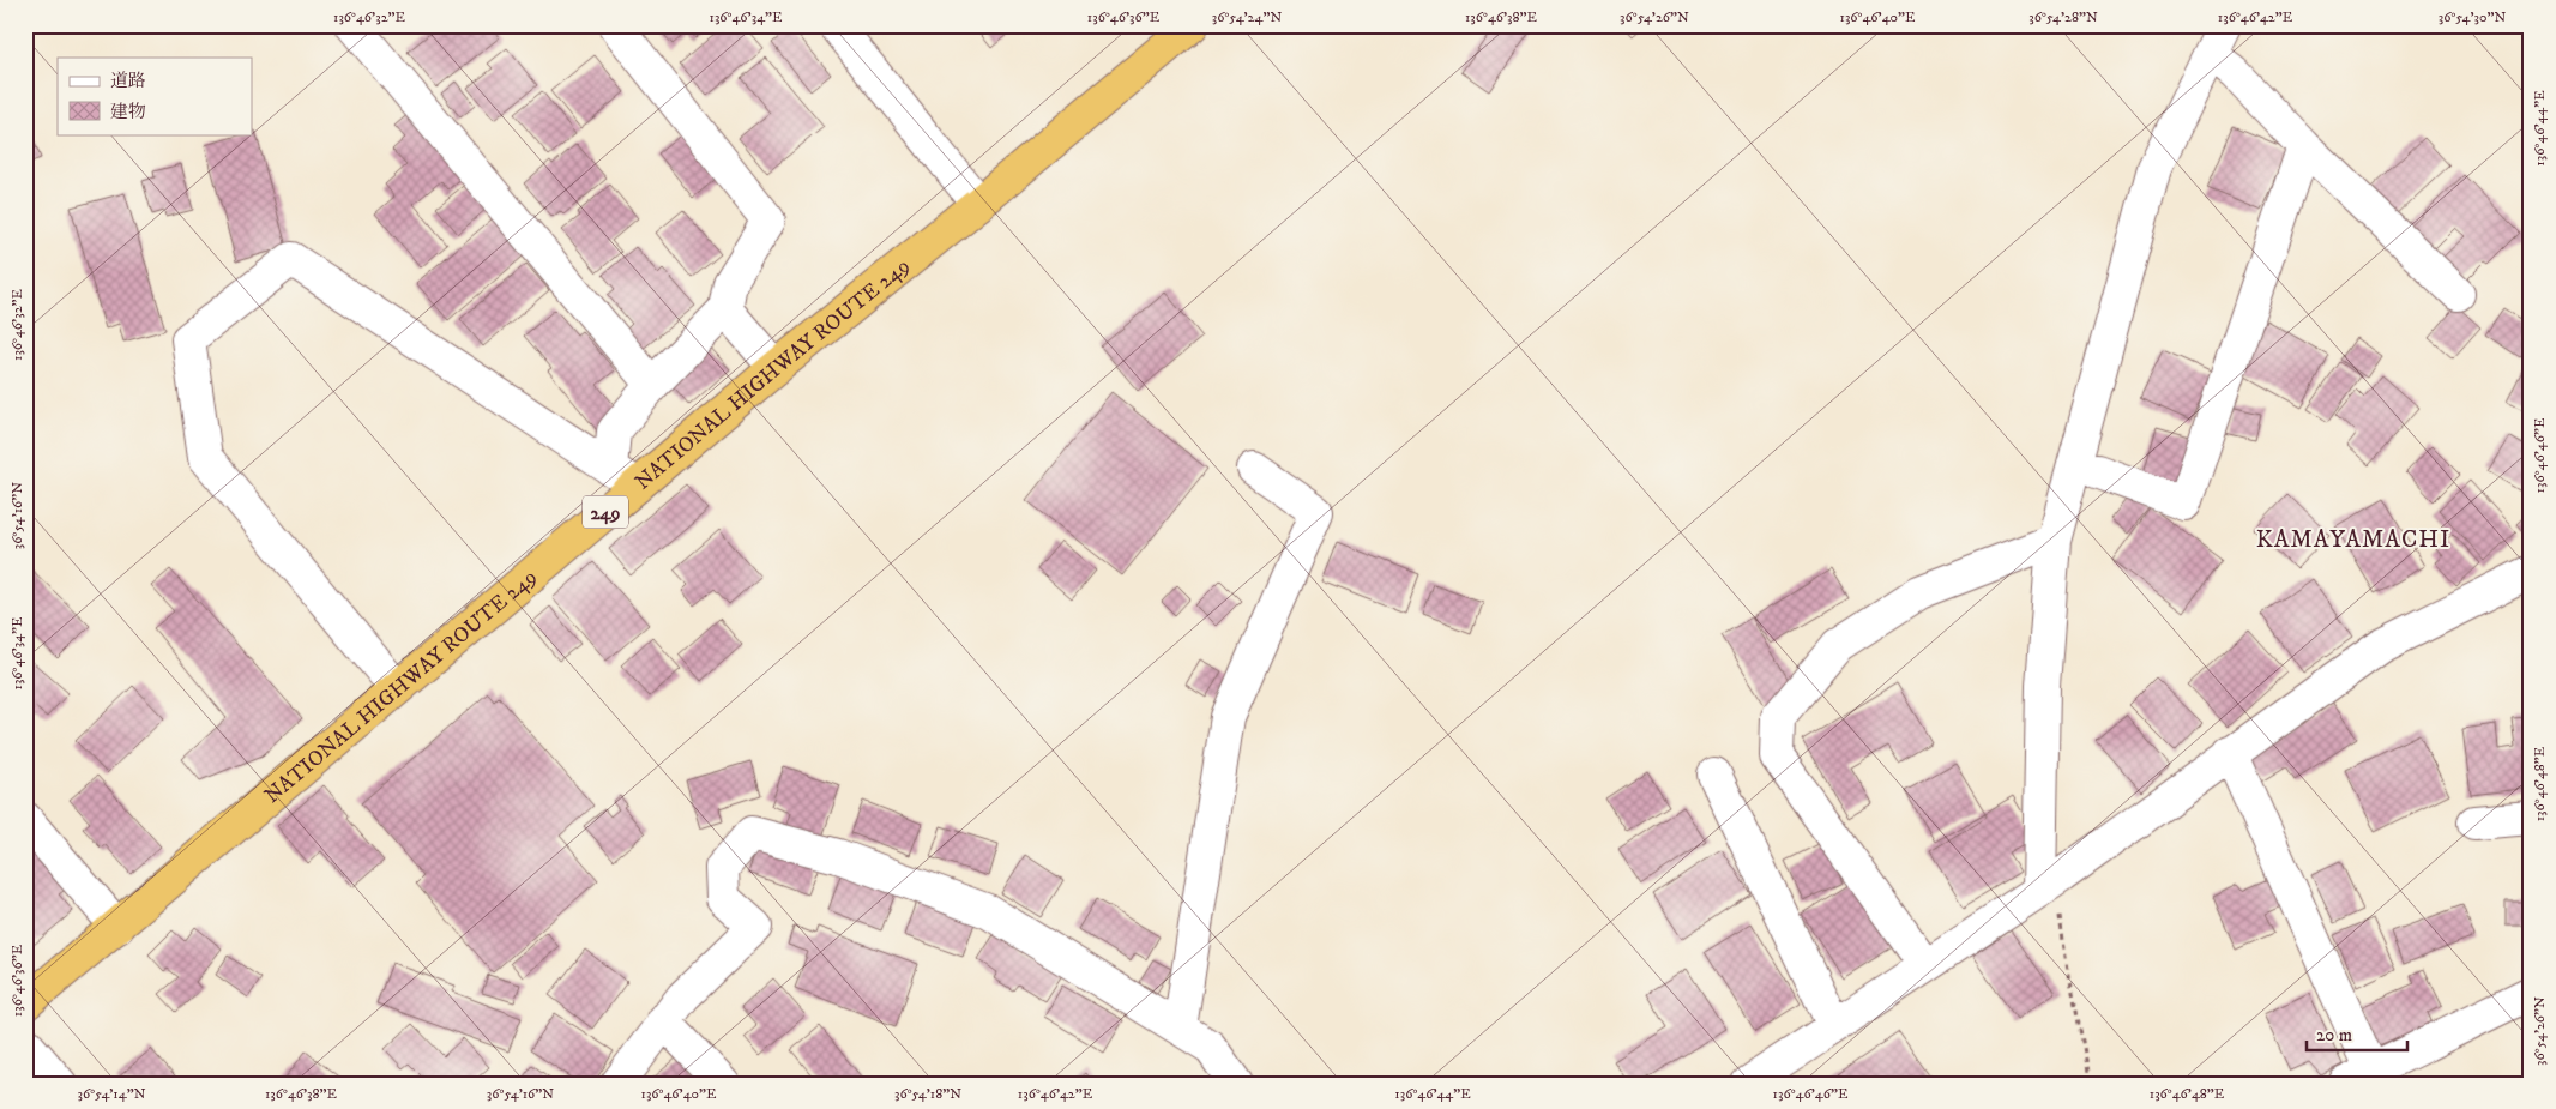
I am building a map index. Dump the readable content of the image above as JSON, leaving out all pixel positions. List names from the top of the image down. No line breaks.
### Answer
{"streets":{"highway":["NATIONAL HIGHWAY ROUTE 249","249"]},"districts":["KAMAYAMACHI"],"legend":["道路","建物"],"scale_bar":"20 m","coordinates":["136°46'32\"E","136°46'34\"E","136°46'36\"E","36°54'24\"N","136°46'38\"E","36°54'26\"N","136°46'40\"E","36°54'28\"N","136°46'42\"E","36°54'30\"N","136°46'44\"E","136°46'46\"E","36°54'16\"N","136°46'48\"E","36°54'14\"N","36°54'18\"N"]}
